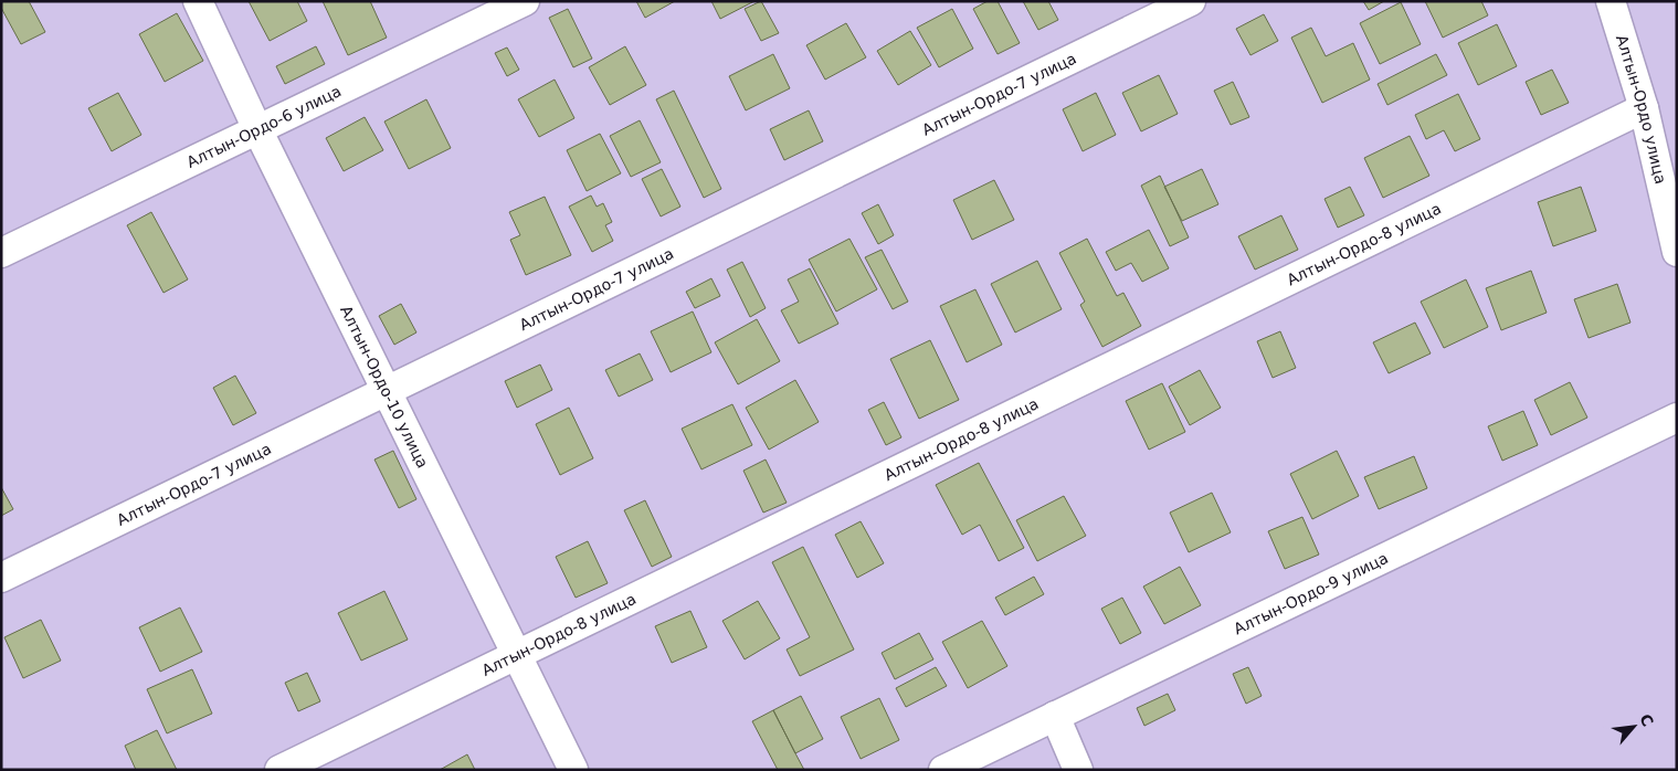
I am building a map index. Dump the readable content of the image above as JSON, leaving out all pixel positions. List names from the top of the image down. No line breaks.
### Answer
{"streets":{"street":["Алтын-Ордо-7 улица","Алтын-Ордо улица","Алтын-Ордо-6 улица","Алтын-Ордо-8 улица","Алтын-Ордо-10 улица","Алтын-Ордо-9 улица"]},"crossings":[["Алтын-Ордо-7 улица","Алтын-Ордо-10 улица"],["Алтын-Ордо улица","Алтын-Ордо-8 улица"],["Алтын-Ордо-6 улица","Алтын-Ордо-10 улица"],["Алтын-Ордо-8 улица","Алтын-Ордо-10 улица"]],"north":"top right"}
